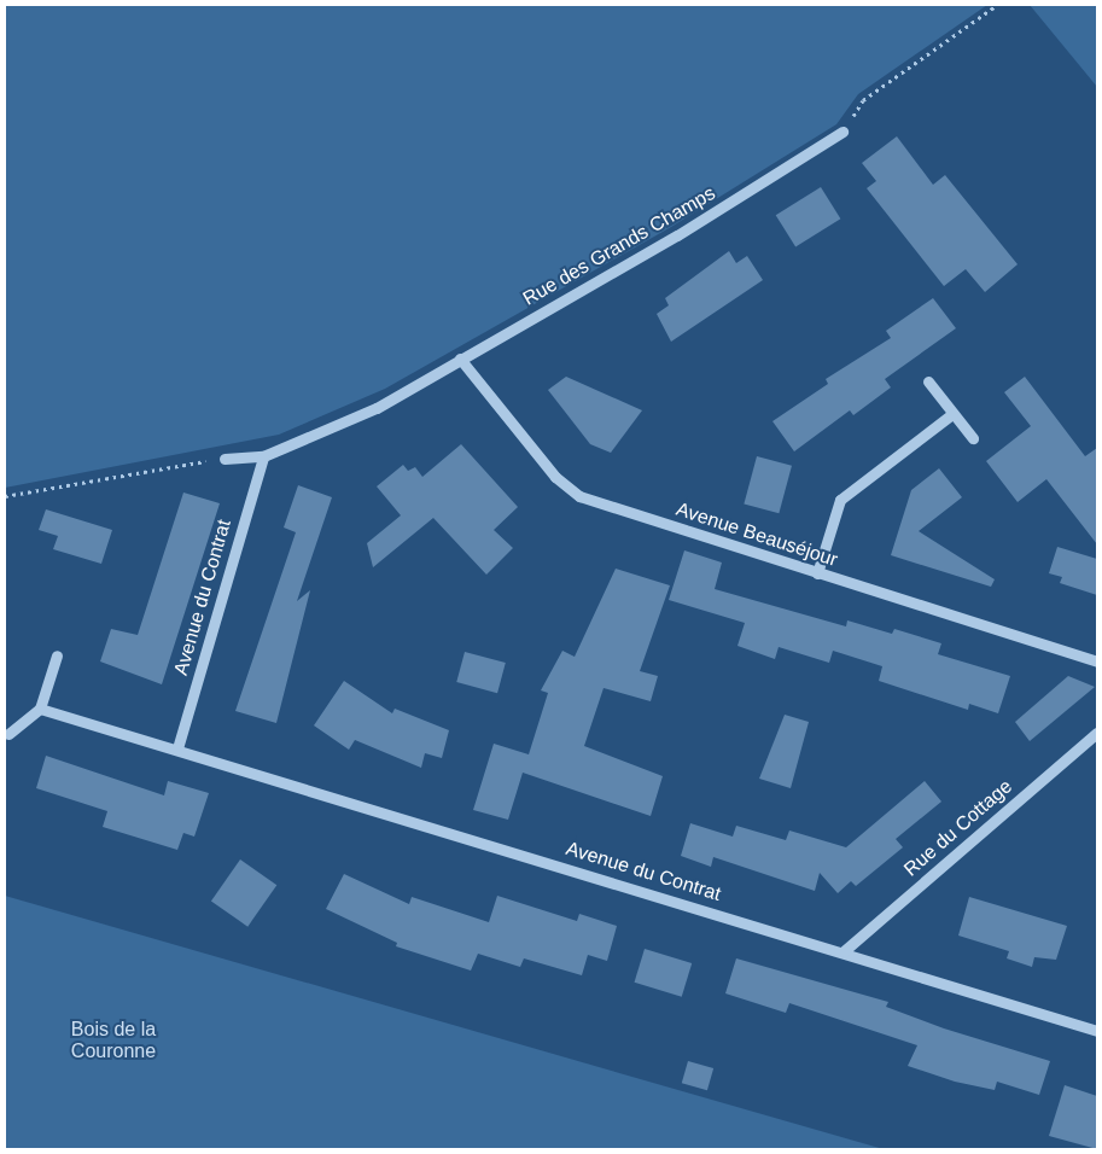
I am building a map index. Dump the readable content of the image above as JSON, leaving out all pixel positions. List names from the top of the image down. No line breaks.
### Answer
{"streets":{"street":["Rue des Grands Champs","Avenue Beauséjour","Avenue du Contrat","Rue du Cottage"]},"crossings":[["Rue des Grands Champs","Avenue Beauséjour"],["Rue des Grands Champs","Avenue du Contrat"],["Avenue du Contrat","Rue du Cottage"]],"parks":["Bois de la Couronne"]}
